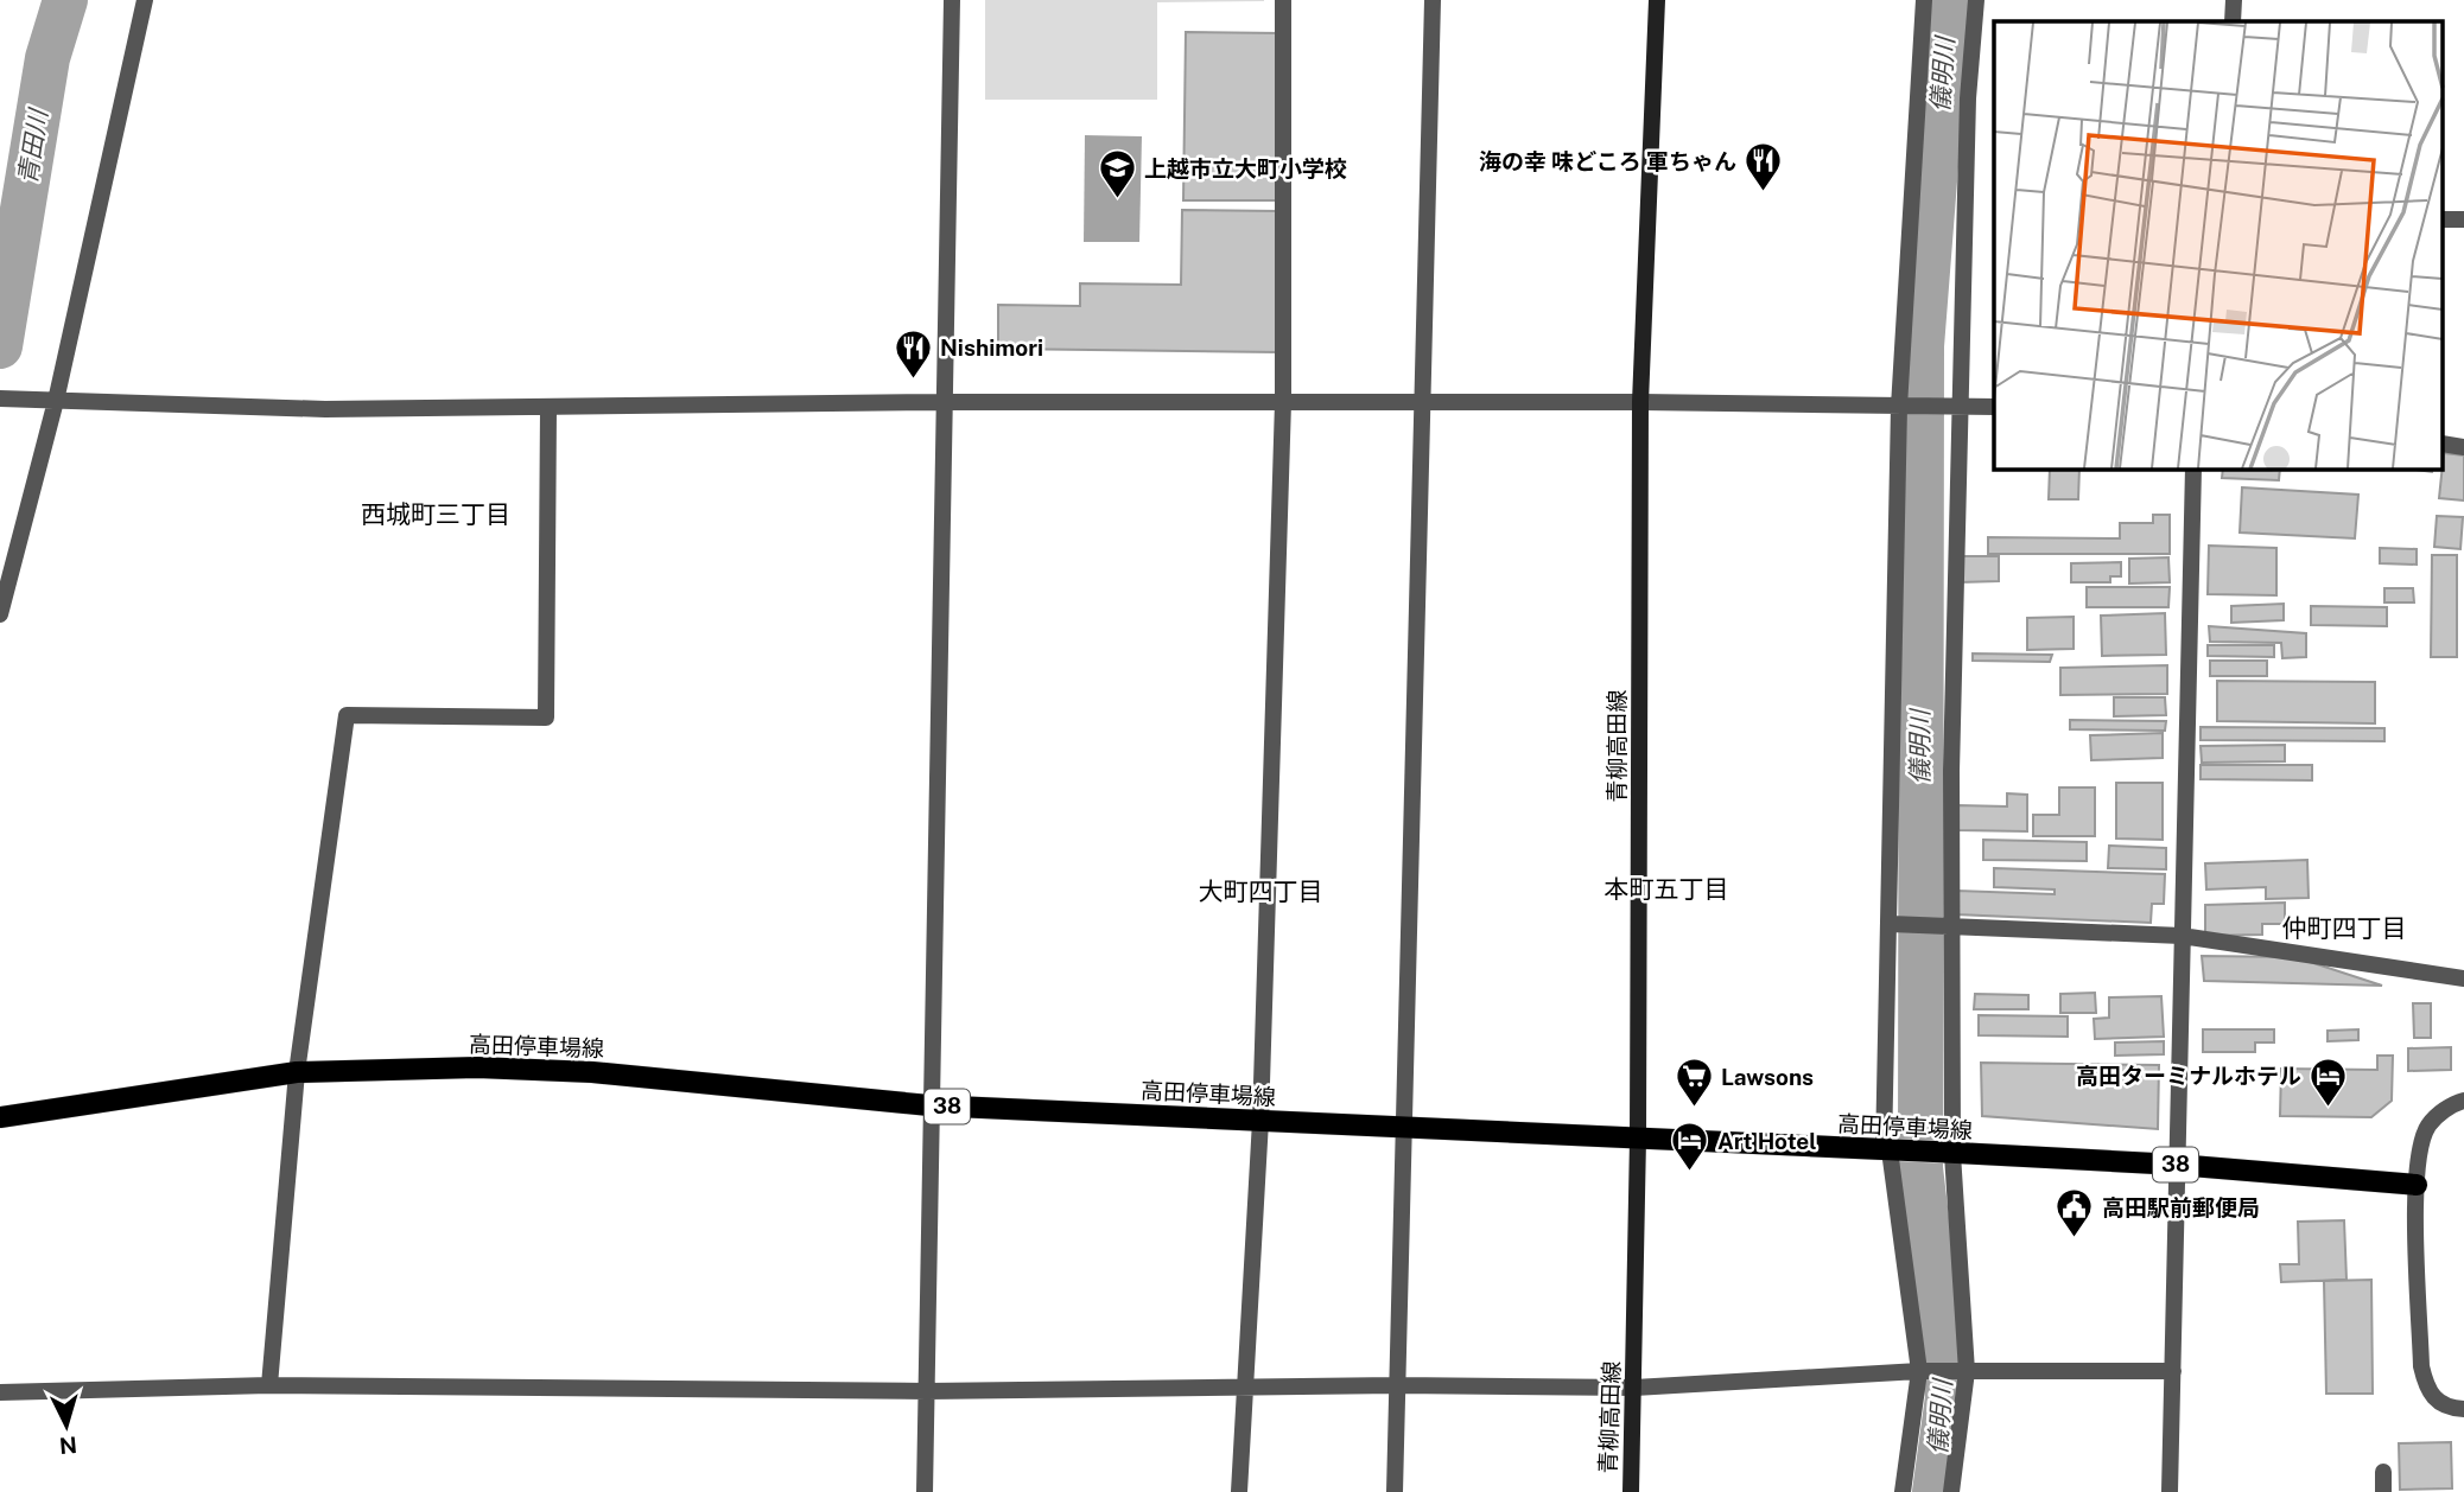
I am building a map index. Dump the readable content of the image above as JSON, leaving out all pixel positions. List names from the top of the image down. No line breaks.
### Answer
{"streets":{"main road":["青柳高田線","高田停車場線","38"]},"crossings":[["青柳高田線","高田停車場線"]],"districts":["西城町三丁目","本町五丁目","大町四丁目","仲町四丁目"],"water":["儀明川","青田川"],"places":{"restaurant":["海の幸 味どころ 軍ちゃん","Nishimori"],"school or university":["上越市立大町小学校"],"hotel":["高田ターミナルホテル","Art Hotel"],"supermarket":["Lawsons"],"public building":["高田駅前郵便局"]},"north":"bottom"}
